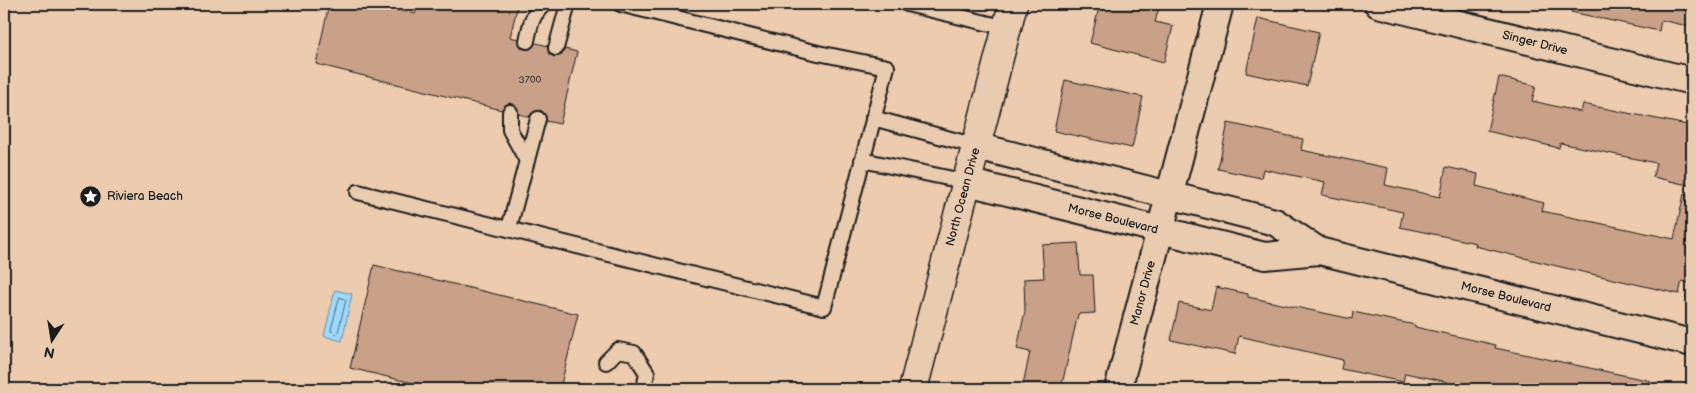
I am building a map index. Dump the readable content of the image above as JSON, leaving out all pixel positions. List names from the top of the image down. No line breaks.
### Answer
{"streets":{"main road":["North Ocean Drive"],"street":["Singer Drive","Morse Boulevard","Manor Drive"]},"crossings":[["North Ocean Drive","Morse Boulevard"],["Morse Boulevard","Manor Drive"]],"places":{"place":["Riviera Beach"]},"house_numbers":["3700"],"north":"bottom"}
